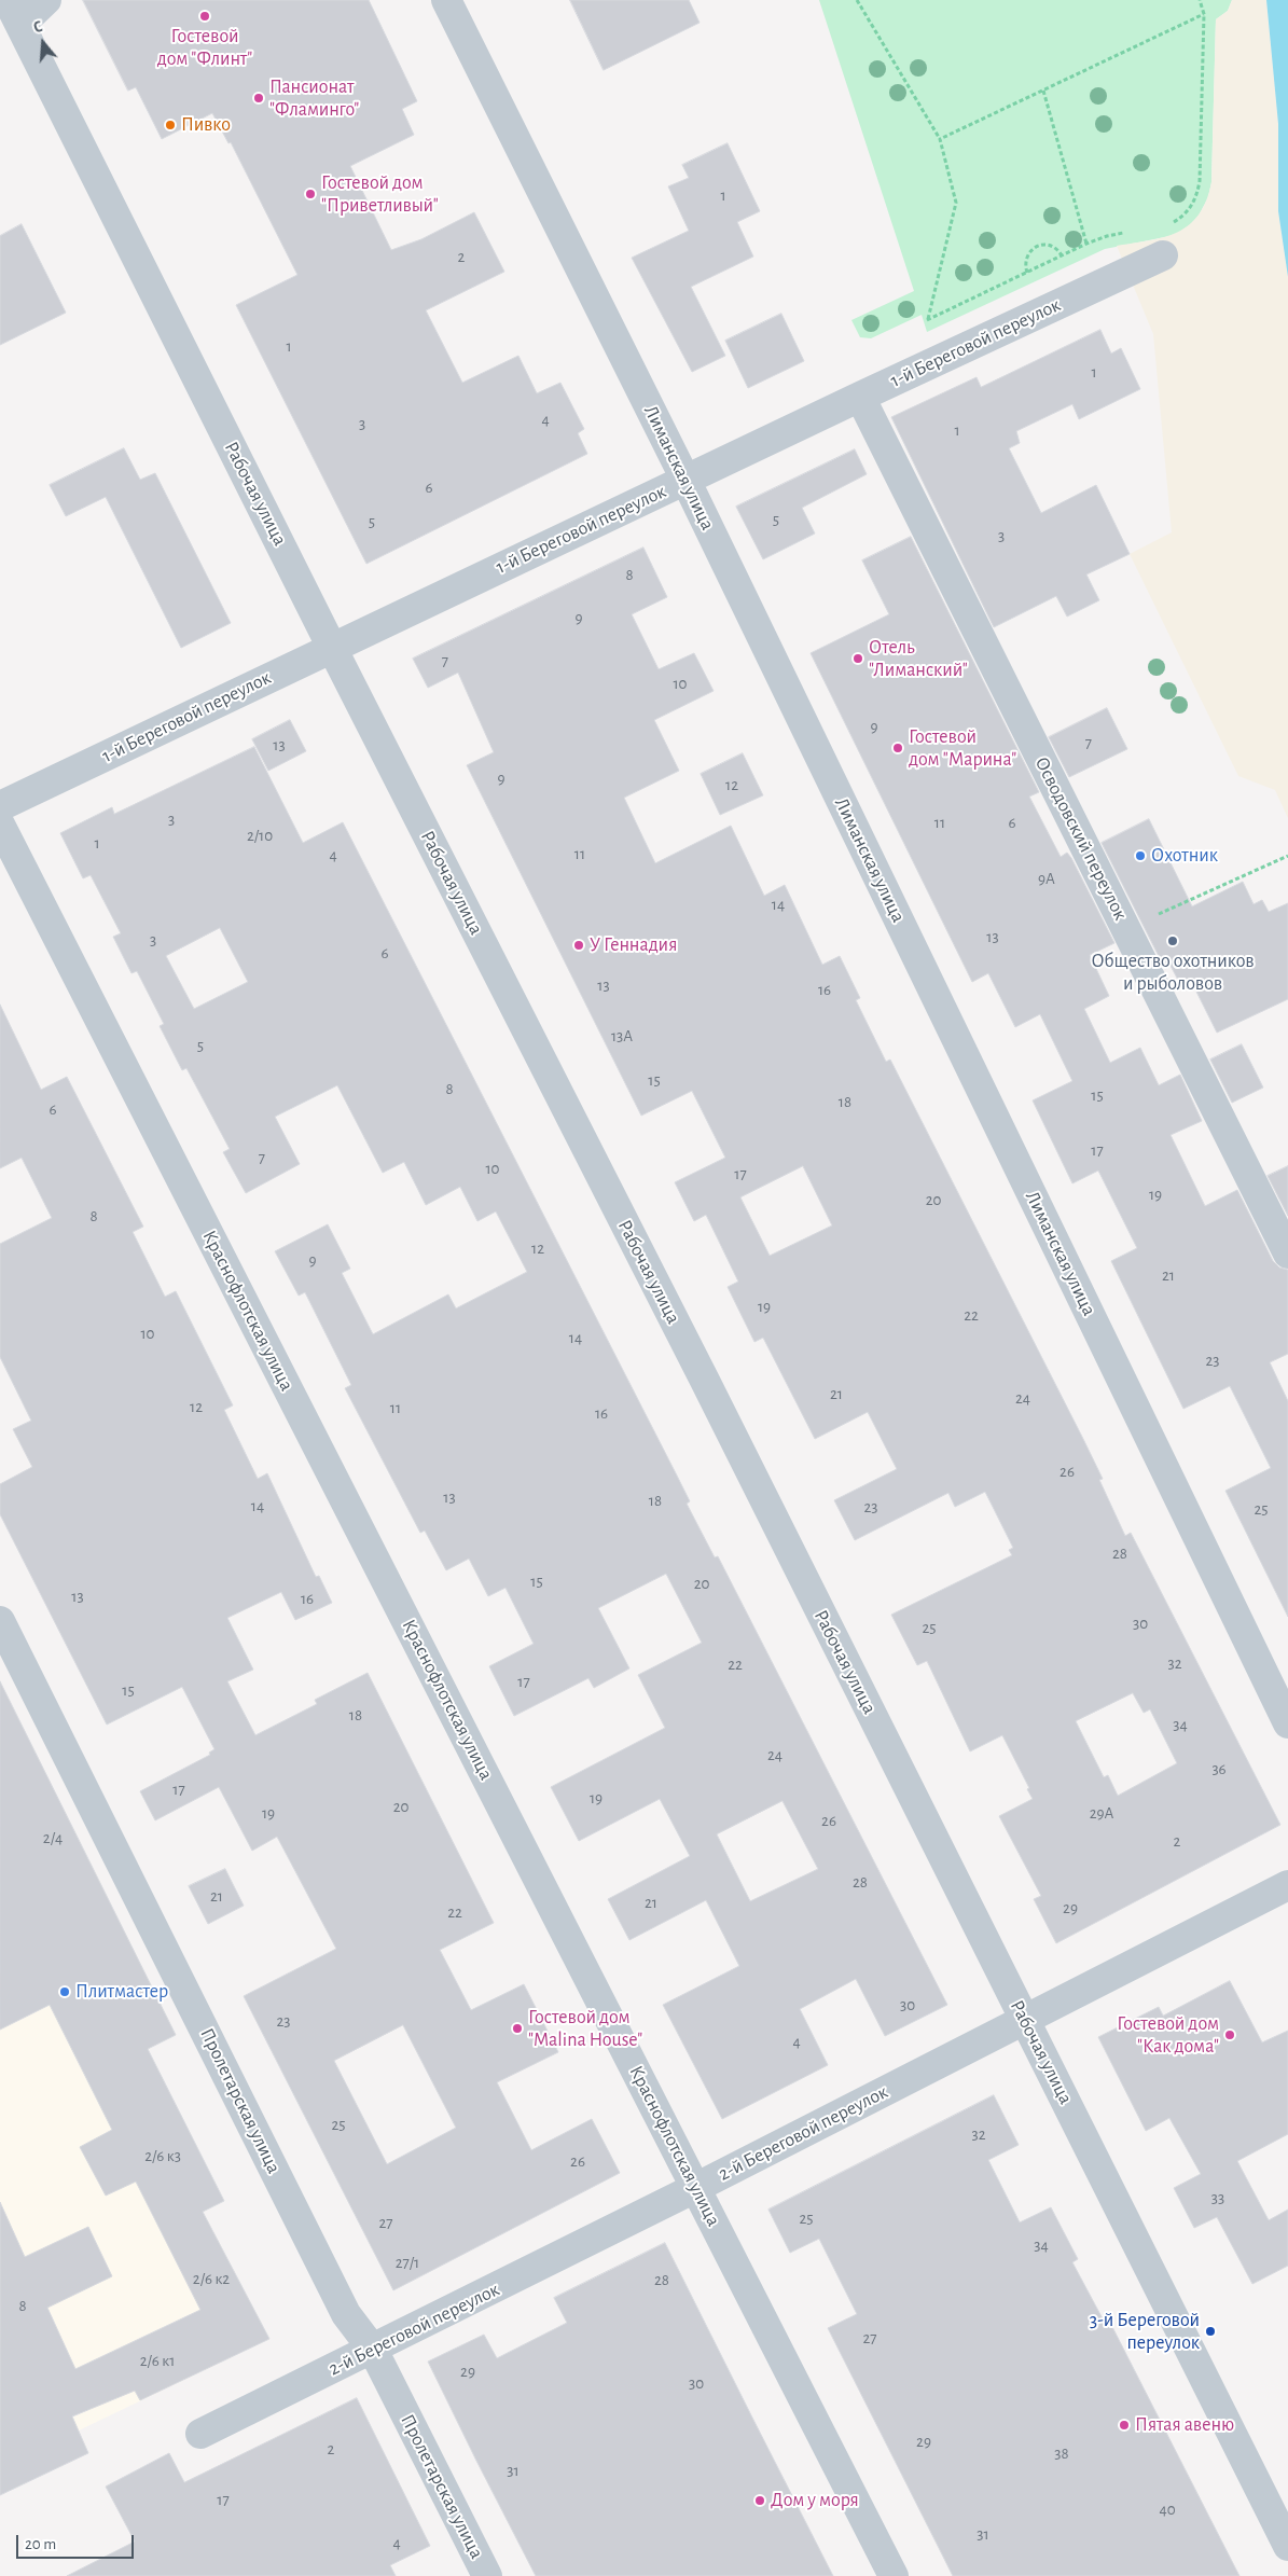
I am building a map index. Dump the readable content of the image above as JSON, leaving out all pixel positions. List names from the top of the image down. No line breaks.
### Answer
{"streets":{"street":["1-й Береговой переулок","Лиманская улица","Рабочая улица","Осводовский переулок","Краснофлотская улица","Пролетарская улица","2-й Береговой переулок"]},"crossings":[["1-й Береговой переулок","Лиманская улица"],["1-й Береговой переулок","Рабочая улица"],["1-й Береговой переулок","Осводовский переулок"],["Рабочая улица","2-й Береговой переулок"],["Краснофлотская улица","2-й Береговой переулок"],["Пролетарская улица","2-й Береговой переулок"]],"places":["Гостевой дом \"Флинт\"","Пансионат \"Фламинго\"","Пивко","Гостевой дом \"Приветливый\"","Отель \"Лиманский\"","Гостевой дом \"Марина\"","Охотник","Общество охотников и рыболовов","У Геннадия","Плитмастер","Гостевой дом \"Malina House\"","Гостевой дом \"Как дома\"","3-й Береговой переулок","Пятая авеню","Дом у моря"],"house_numbers":["1","2","1","1","4","3","1","6","5","5","3","8","9","7","10","9","7","13","9","12","3","11","6","2/10","1","11","4","9А","14","13","3","6","13","16","13А","5","15","8","15","18","6","17","7","10","17","19","20","8","12","9","21","19","22","10","14","23","21","24","12","11","16","26","13","18","14","23","25","28","15","20","13","16","30","25","32","22","17","15","18","34","24","36","17","19","20","19","29А","26","2/4","2","28","21","21","29","22","30","23","4","25","32","2/6 к3","26","33","25","27","34","27/1","2/6 к2","28","8","27","2/6 к1","29","30","29","2","38","31","17","40","31","4"],"scale_bar":"20 m","north":"top"}
